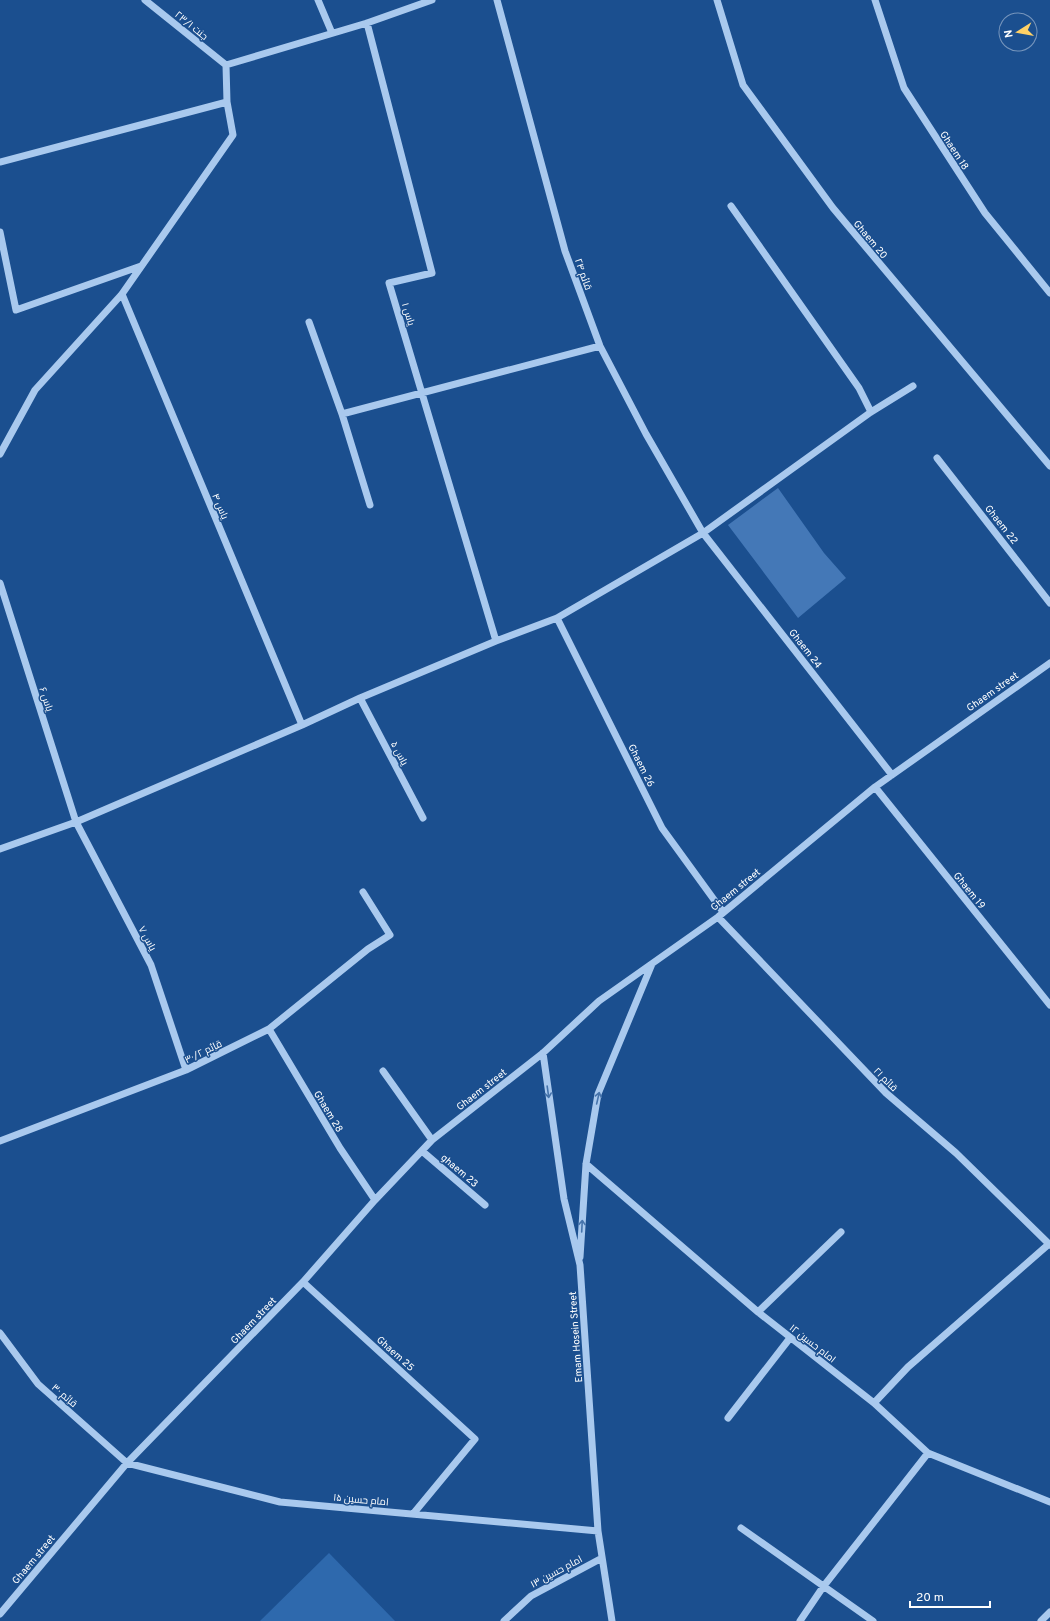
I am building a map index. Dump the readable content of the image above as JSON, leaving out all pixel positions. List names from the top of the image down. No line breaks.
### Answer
{"streets":{"street":["جنت ۲۳/۱","Ghaem 18","Ghaem 20","قائم ۲۴","یاس ۱","یاس ۴","Ghaem 22","Ghaem 24","Ghaem street","یاس ۶","یاس ۵","Ghaem 26","Ghaem 19","یاس ۷","قاِئم ۳۰/۲","قائم ۲۱","Ghaem 28","ghaem 23","Emam Hosein Street","امام حسین ۱۲","Ghaem 25","قاِئم ۳۰","امام حسین ۱۵","امام حسین ۱۳"]},"crossings":[["قائم ۲۴","Ghaem 24"],["Ghaem 24","Ghaem street"],["Ghaem street","Ghaem 26"],["Ghaem street","Ghaem 19"],["Ghaem street","قائم ۲۱"],["Ghaem street","Ghaem 28"],["Ghaem street","ghaem 23"],["Ghaem street","Emam Hosein Street"],["Ghaem street","Ghaem 25"],["Ghaem street","قاِئم ۳۰"],["Ghaem street","امام حسین ۱۵"],["یاس ۶","یاس ۷"],["Ghaem 26","قائم ۲۱"],["یاس ۷","قاِئم ۳۰/۲"],["قاِئم ۳۰/۲","Ghaem 28"],["Emam Hosein Street","امام حسین ۱۵"],["Emam Hosein Street","امام حسین ۱۳"],["Ghaem 25","امام حسین ۱۵"],["قاِئم ۳۰","امام حسین ۱۵"]],"scale_bar":"20 m","north":"left"}
